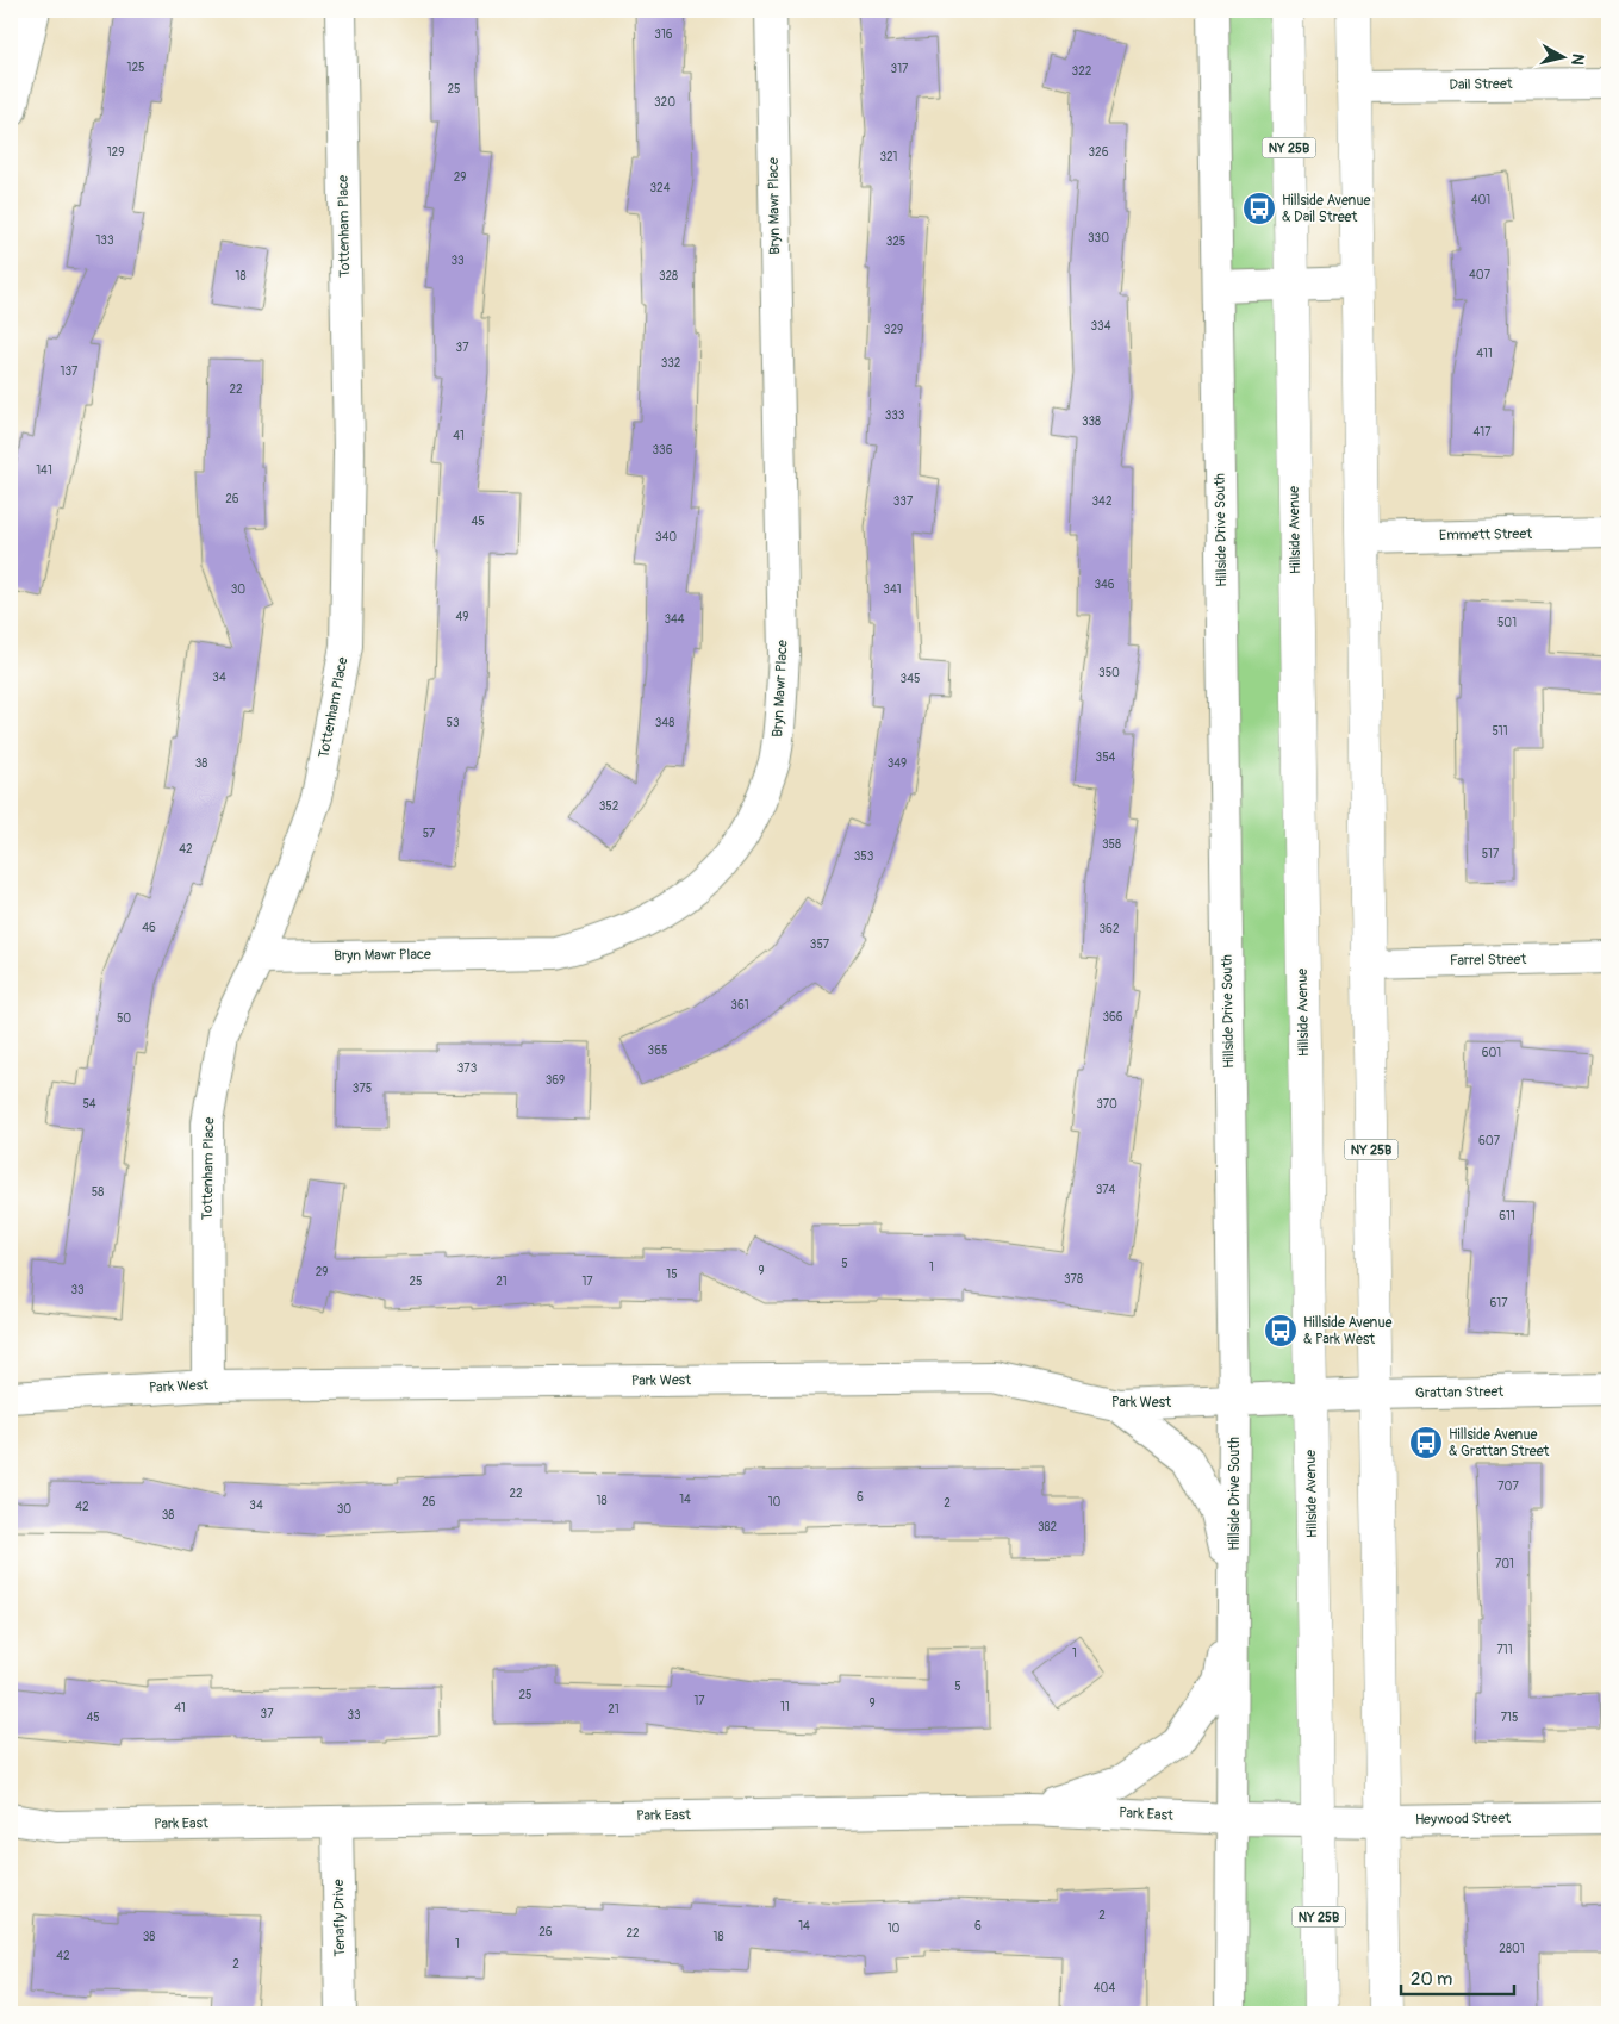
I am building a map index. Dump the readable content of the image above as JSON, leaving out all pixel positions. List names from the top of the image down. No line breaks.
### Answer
{"streets":{"main road":["NY 25B","Hillside Avenue"],"street":["Dail Street","Bryn Mawr Place","Tottenham Place","Hillside Drive South","Emmett Street","Farrel Street","Park West","Grattan Street","Park East","Heywood Street","Tenafly Drive"]},"crossings":[["Dail Street","NY 25B"],["NY 25B","Emmett Street"],["NY 25B","Farrel Street"],["NY 25B","Grattan Street"],["NY 25B","Heywood Street"],["Bryn Mawr Place","Tottenham Place"],["Tottenham Place","Park West"],["Hillside Drive South","Park West"],["Hillside Drive South","Park East"],["Hillside Avenue","Park West"],["Hillside Avenue","Grattan Street"],["Hillside Avenue","Park East"],["Hillside Avenue","Heywood Street"],["Park West","Grattan Street"],["Park East","Heywood Street"],["Park East","Tenafly Drive"]],"places":{"bus stop":["Hillside Avenue & Dail Street","Hillside Avenue & Park West","Hillside Avenue & Grattan Street"]},"house_numbers":["316","125","317","322","25","320","129","326","321","29","324","401","330","133","325","33","407","18","328","334","329","37","411","332","137","22","333","338","417","41","336","141","26","337","342","45","340","346","30","341","49","344","501","350","34","345","53","348","511","354","38","349","352","57","358","42","517","353","46","362","357","361","366","50","365","601","373","369","375","54","370","607","374","58","611","5","1","9","29","15","378","25","21","17","33","617","707","22","6","14","18","26","10","2","34","42","30","38","382","701","711","1","5","25","17","9","11","41","21","37","33","45","715","2","14","6","10","26","22","38","18","1","2801","42","2","404"],"scale_bar":"20 m","north":"right"}
